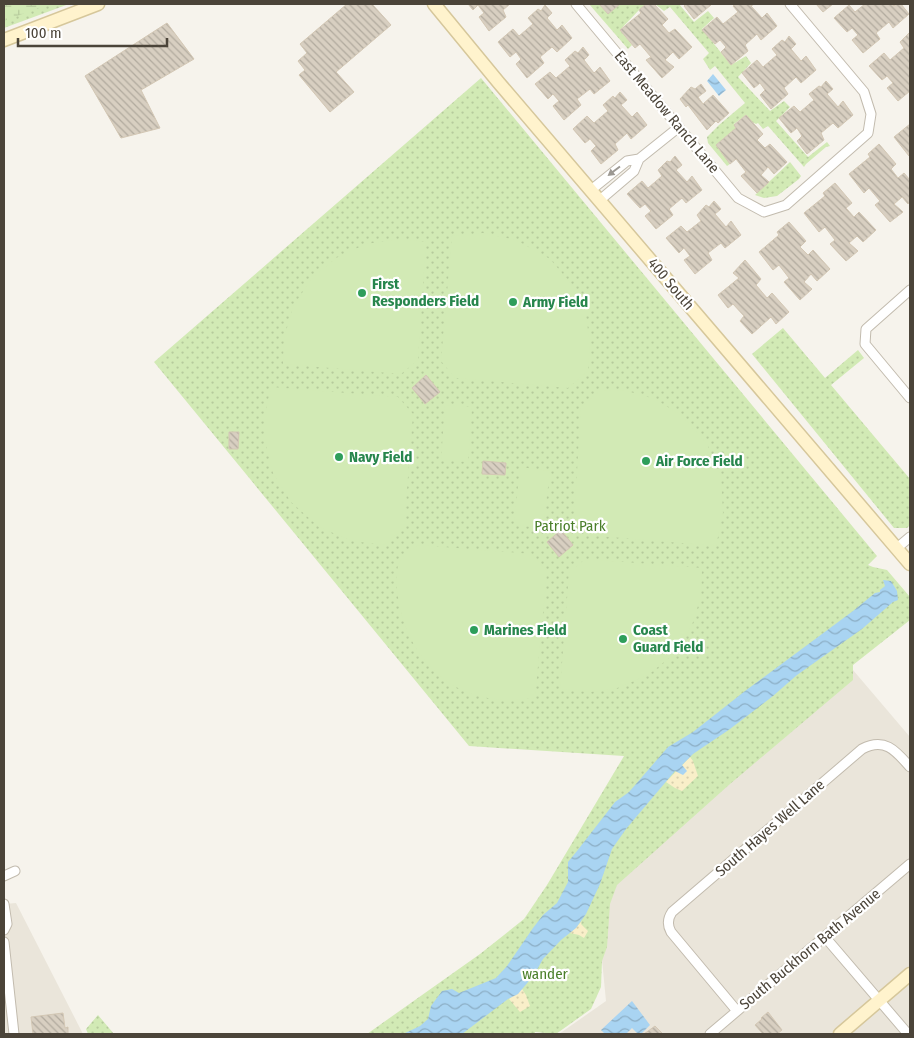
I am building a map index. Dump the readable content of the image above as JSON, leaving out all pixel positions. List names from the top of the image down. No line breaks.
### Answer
{"streets":{"street":["East Meadow Ranch Lane","400 South","South Hayes Well Lane","South Buckhorn Bath Avenue"]},"crossings":[["South Hayes Well Lane","South Buckhorn Bath Avenue"]],"parks":["Patriot Park","wander"],"places":["First Responders Field","Army Field","Navy Field","Air Force Field","Marines Field","Coast Guard Field"],"scale_bar":"100 m"}
